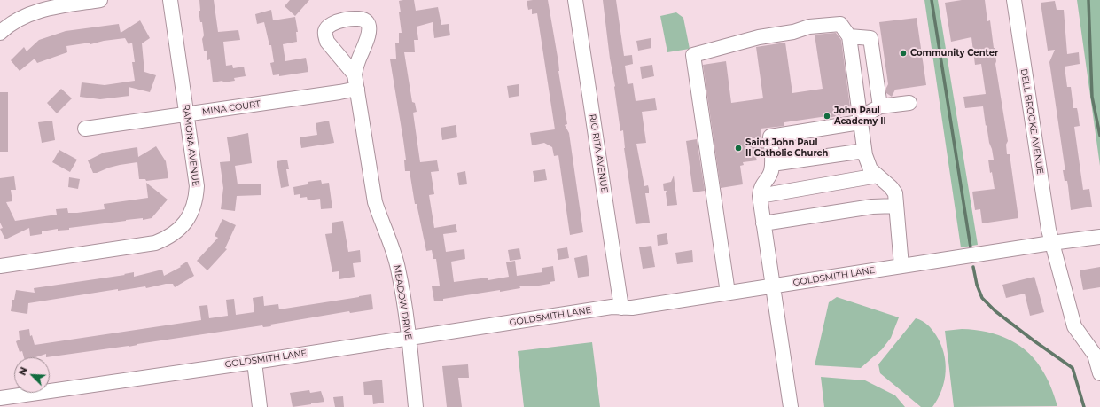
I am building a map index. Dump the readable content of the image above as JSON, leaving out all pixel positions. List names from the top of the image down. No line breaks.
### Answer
{"streets":{"street":["MINA COURT","DELL BROOKE AVENUE","RAMONA AVENUE","RIO RITA AVENUE","GOLDSMITH LANE","MEADOW DRIVE"]},"crossings":[["MINA COURT","RAMONA AVENUE"],["MINA COURT","MEADOW DRIVE"],["DELL BROOKE AVENUE","GOLDSMITH LANE"],["RIO RITA AVENUE","GOLDSMITH LANE"],["GOLDSMITH LANE","MEADOW DRIVE"]],"places":["Community Center","John Paul Academy II","Saint John Paul II Catholic Church"],"north":"top left"}
